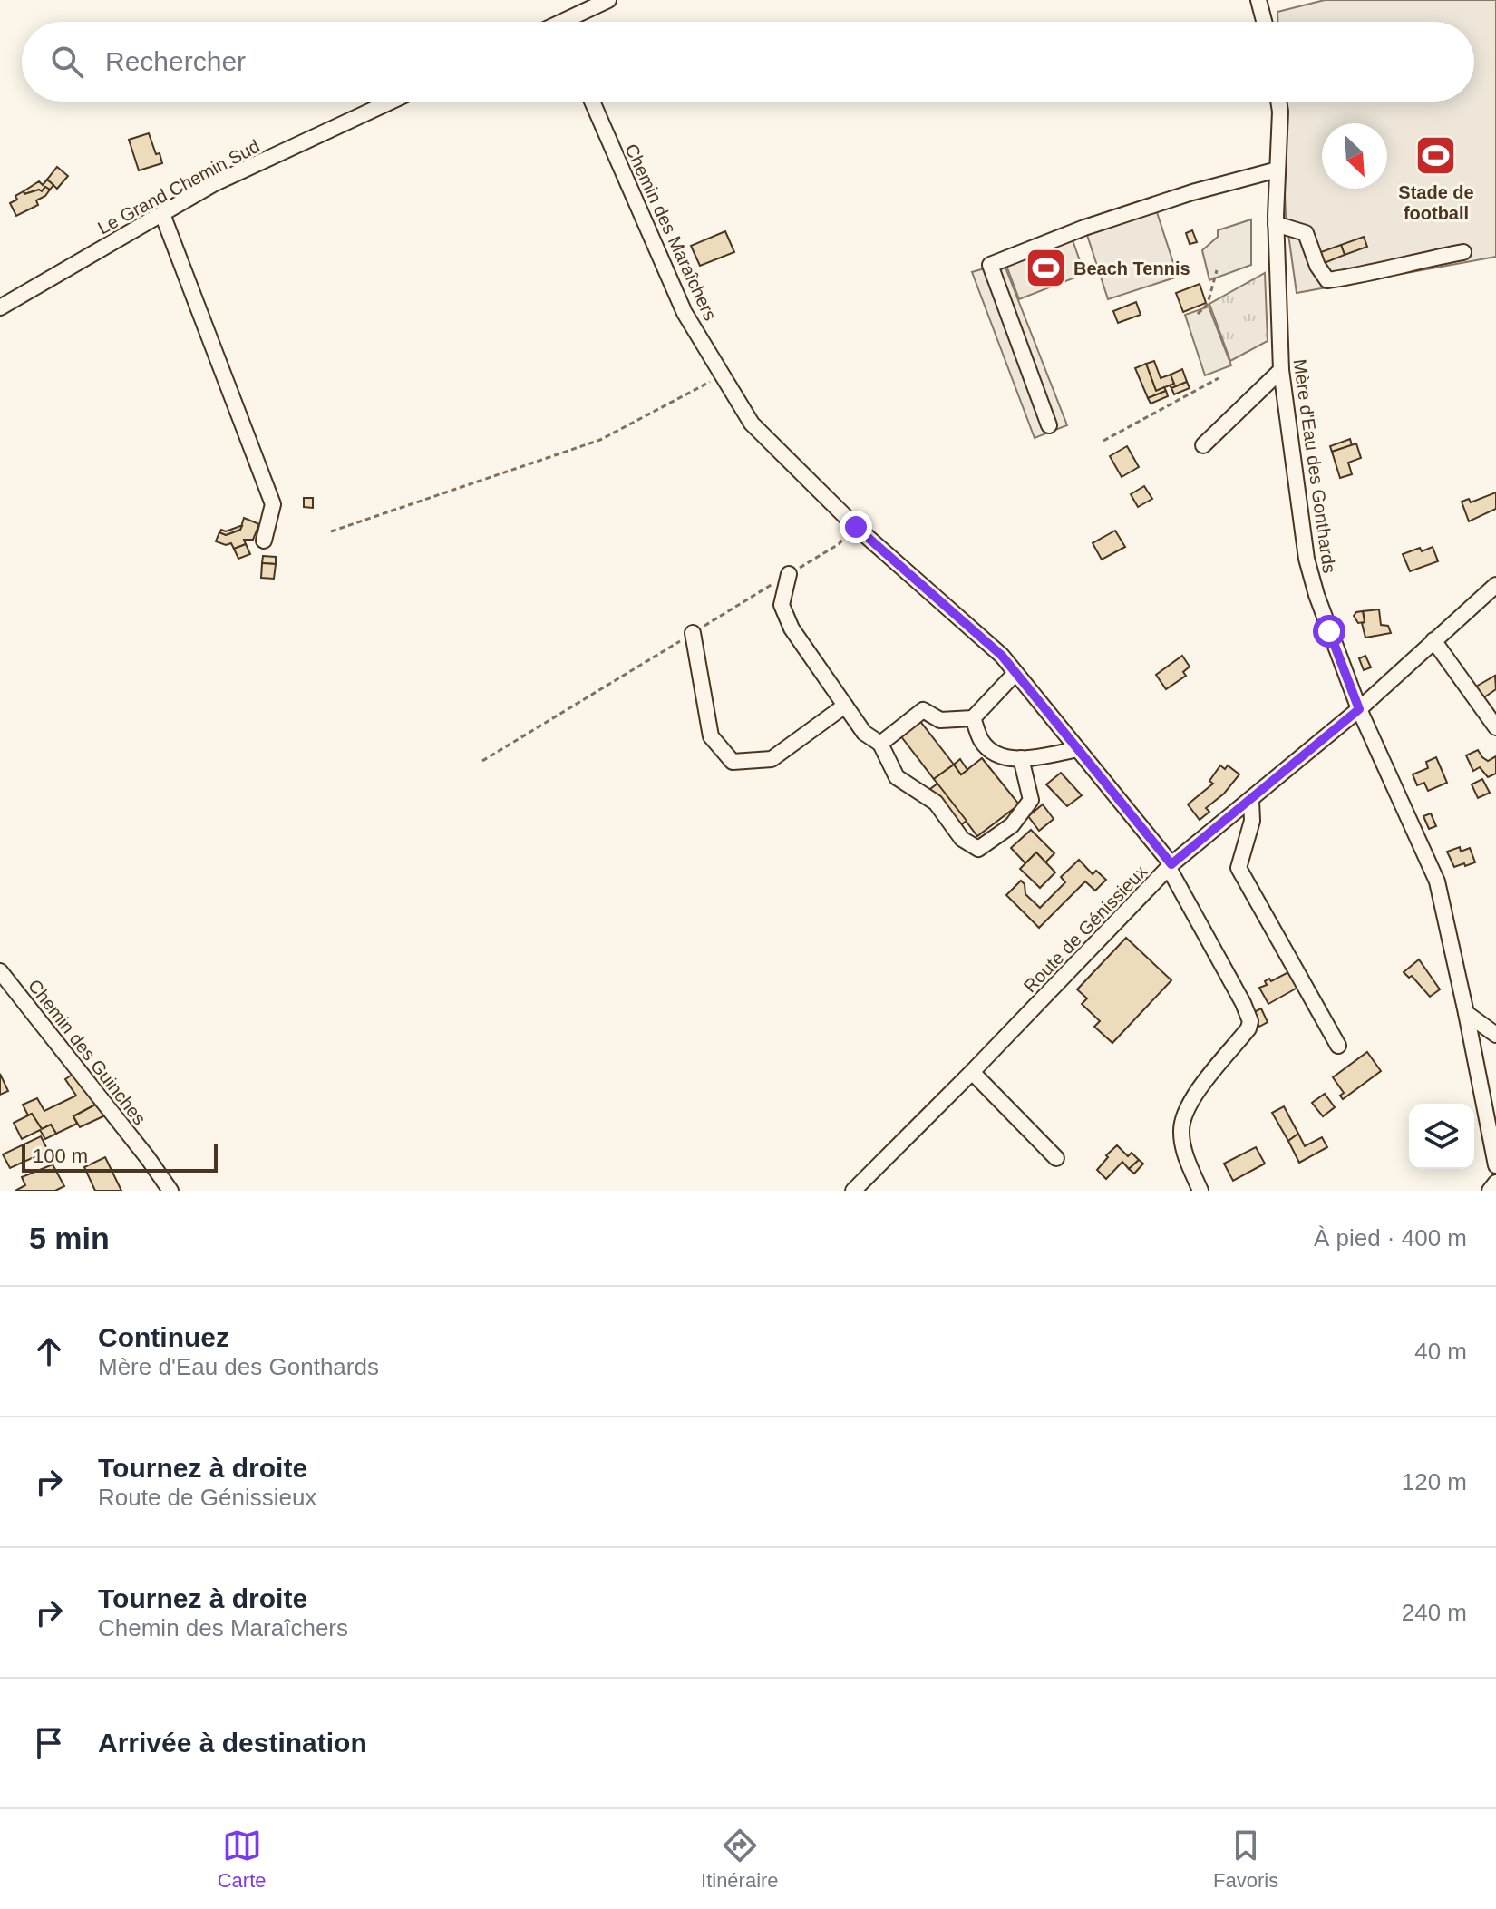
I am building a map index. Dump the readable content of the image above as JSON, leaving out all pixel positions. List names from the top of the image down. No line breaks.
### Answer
{"streets":{"street":["Le Grand Chemin Sud","Chemin des Maraîchers","Mère d'Eau des Gonthards","Route de Génissieux","Chemin des Guinches"]},"crossings":[["Chemin des Maraîchers","Route de Génissieux"],["Mère d'Eau des Gonthards","Route de Génissieux"]],"places":{"sports":["Stade de football","Beach Tennis"]},"scale_bar":"100 m","north":"bottom right","page":{"search":"Rechercher","scale":"100 m","heading":["5 min","À pied · 400 m"],"list":[["Continuez","Mère d'Eau des Gonthards","40 m"],["Tournez à droite","Route de Génissieux","120 m"],["Tournez à droite","Chemin des Maraîchers","240 m"],"Arrivée à destination"],"nav":["Carte","Itinéraire","Favoris"]}}
